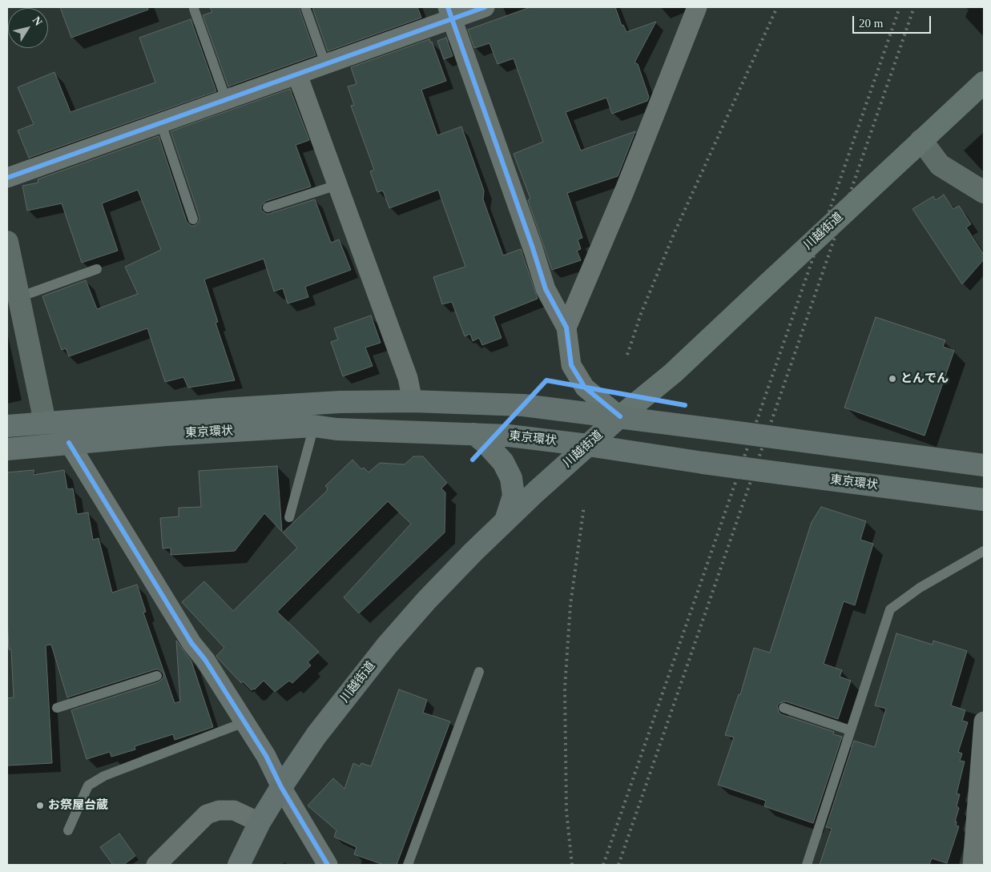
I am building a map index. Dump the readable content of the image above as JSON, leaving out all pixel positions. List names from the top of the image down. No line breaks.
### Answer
{"streets":{"highway":["川越街道","東京環状"]},"crossings":[["川越街道","東京環状"]],"places":["とんでん","お祭屋台蔵"],"scale_bar":"20 m","north":"top right"}
